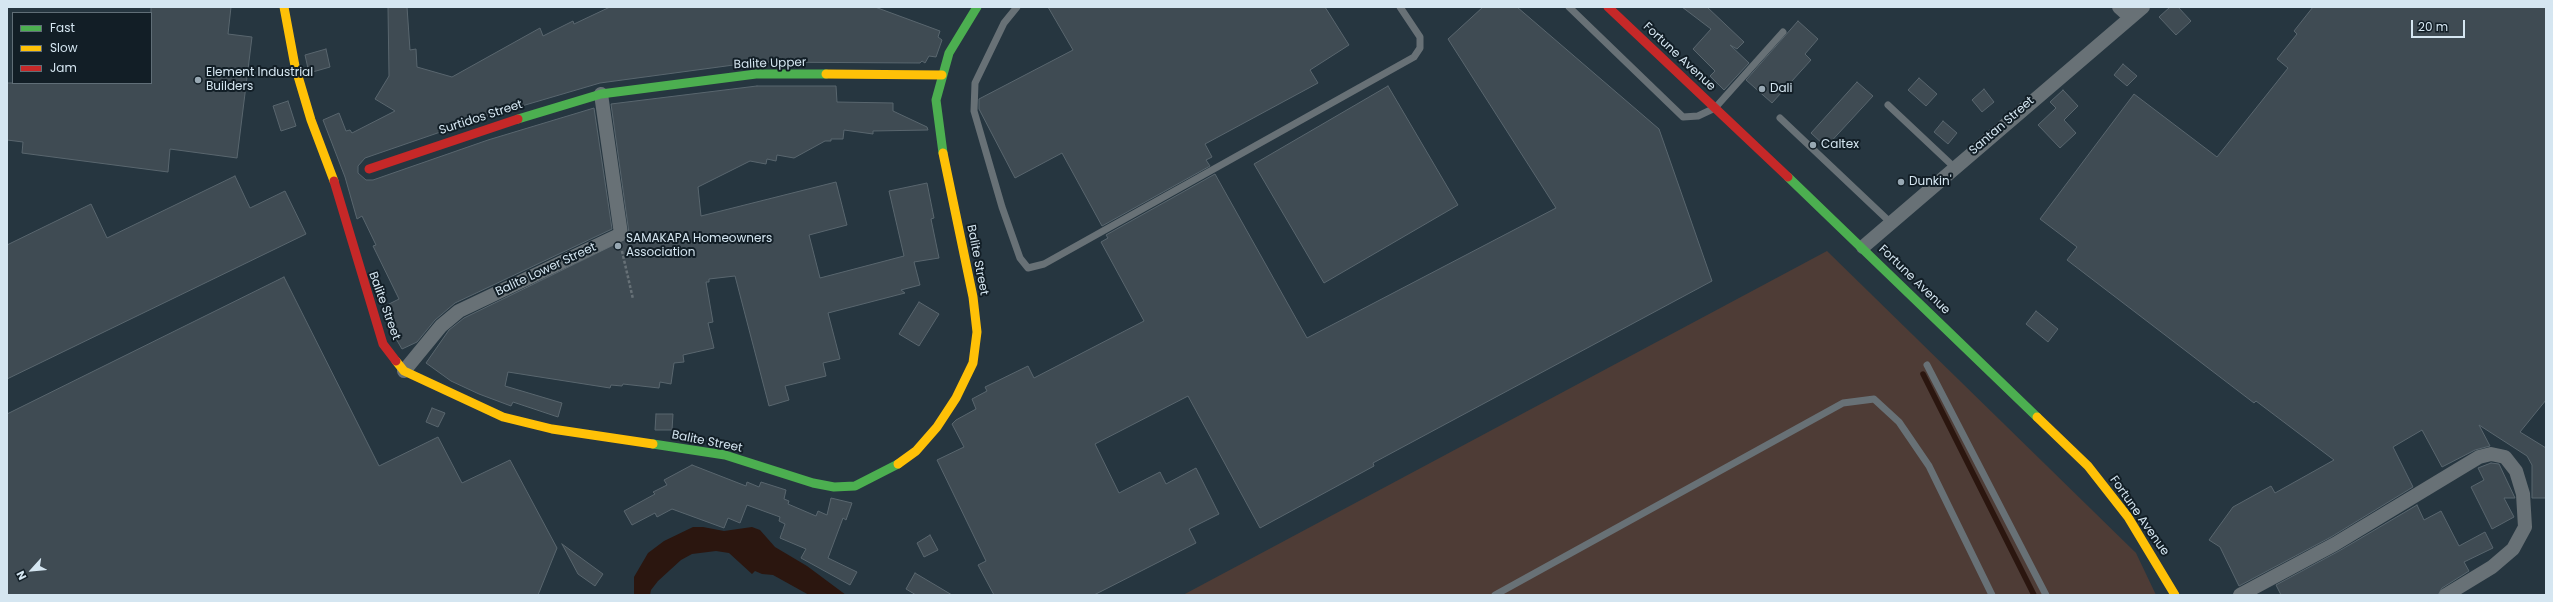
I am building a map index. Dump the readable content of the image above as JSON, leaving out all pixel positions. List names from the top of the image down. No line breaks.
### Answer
{"streets":{"main road":["Fortune Avenue","Balite Upper","Surtidos Street","Balite Street"],"street":["Santan Street","Balite Lower Street"]},"crossings":[["Fortune Avenue","Santan Street"],["Balite Upper","Surtidos Street"],["Balite Upper","Balite Street"],["Balite Street","Balite Lower Street"]],"places":["Element Industrial Builders","Dali","Caltex","Dunkin'","SAMAKAPA Homeowners Association"],"legend":["Fast","Slow","Jam"],"scale_bar":"20 m","north":"bottom left"}
